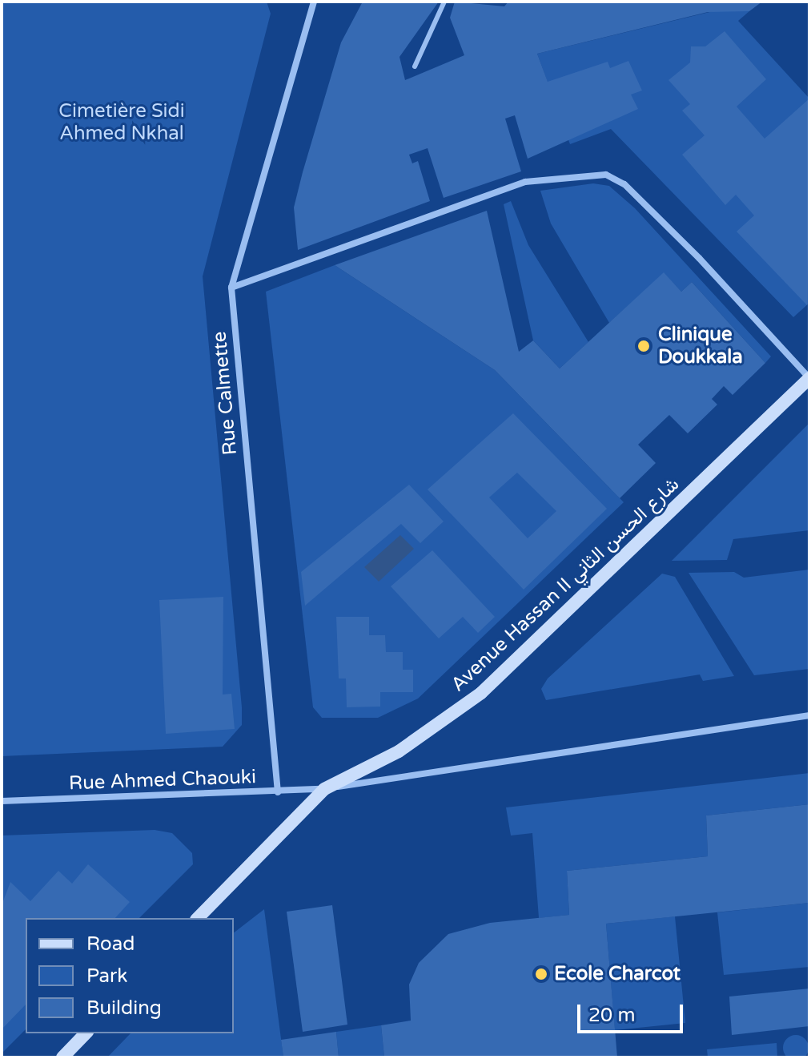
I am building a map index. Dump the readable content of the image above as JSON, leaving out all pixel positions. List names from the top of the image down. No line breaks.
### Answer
{"streets":{"street":["Rue Calmette","Avenue Hassan II شارع الحسن الثاني","Rue Ahmed Chaouki"]},"crossings":[["Rue Calmette","Rue Ahmed Chaouki"],["Avenue Hassan II شارع الحسن الثاني","Rue Ahmed Chaouki"]],"parks":["Cimetière Sidi Ahmed Nkhal"],"places":["Clinique Doukkala","Ecole Charcot"],"legend":["Road","Park","Building"],"scale_bar":"20 m"}
